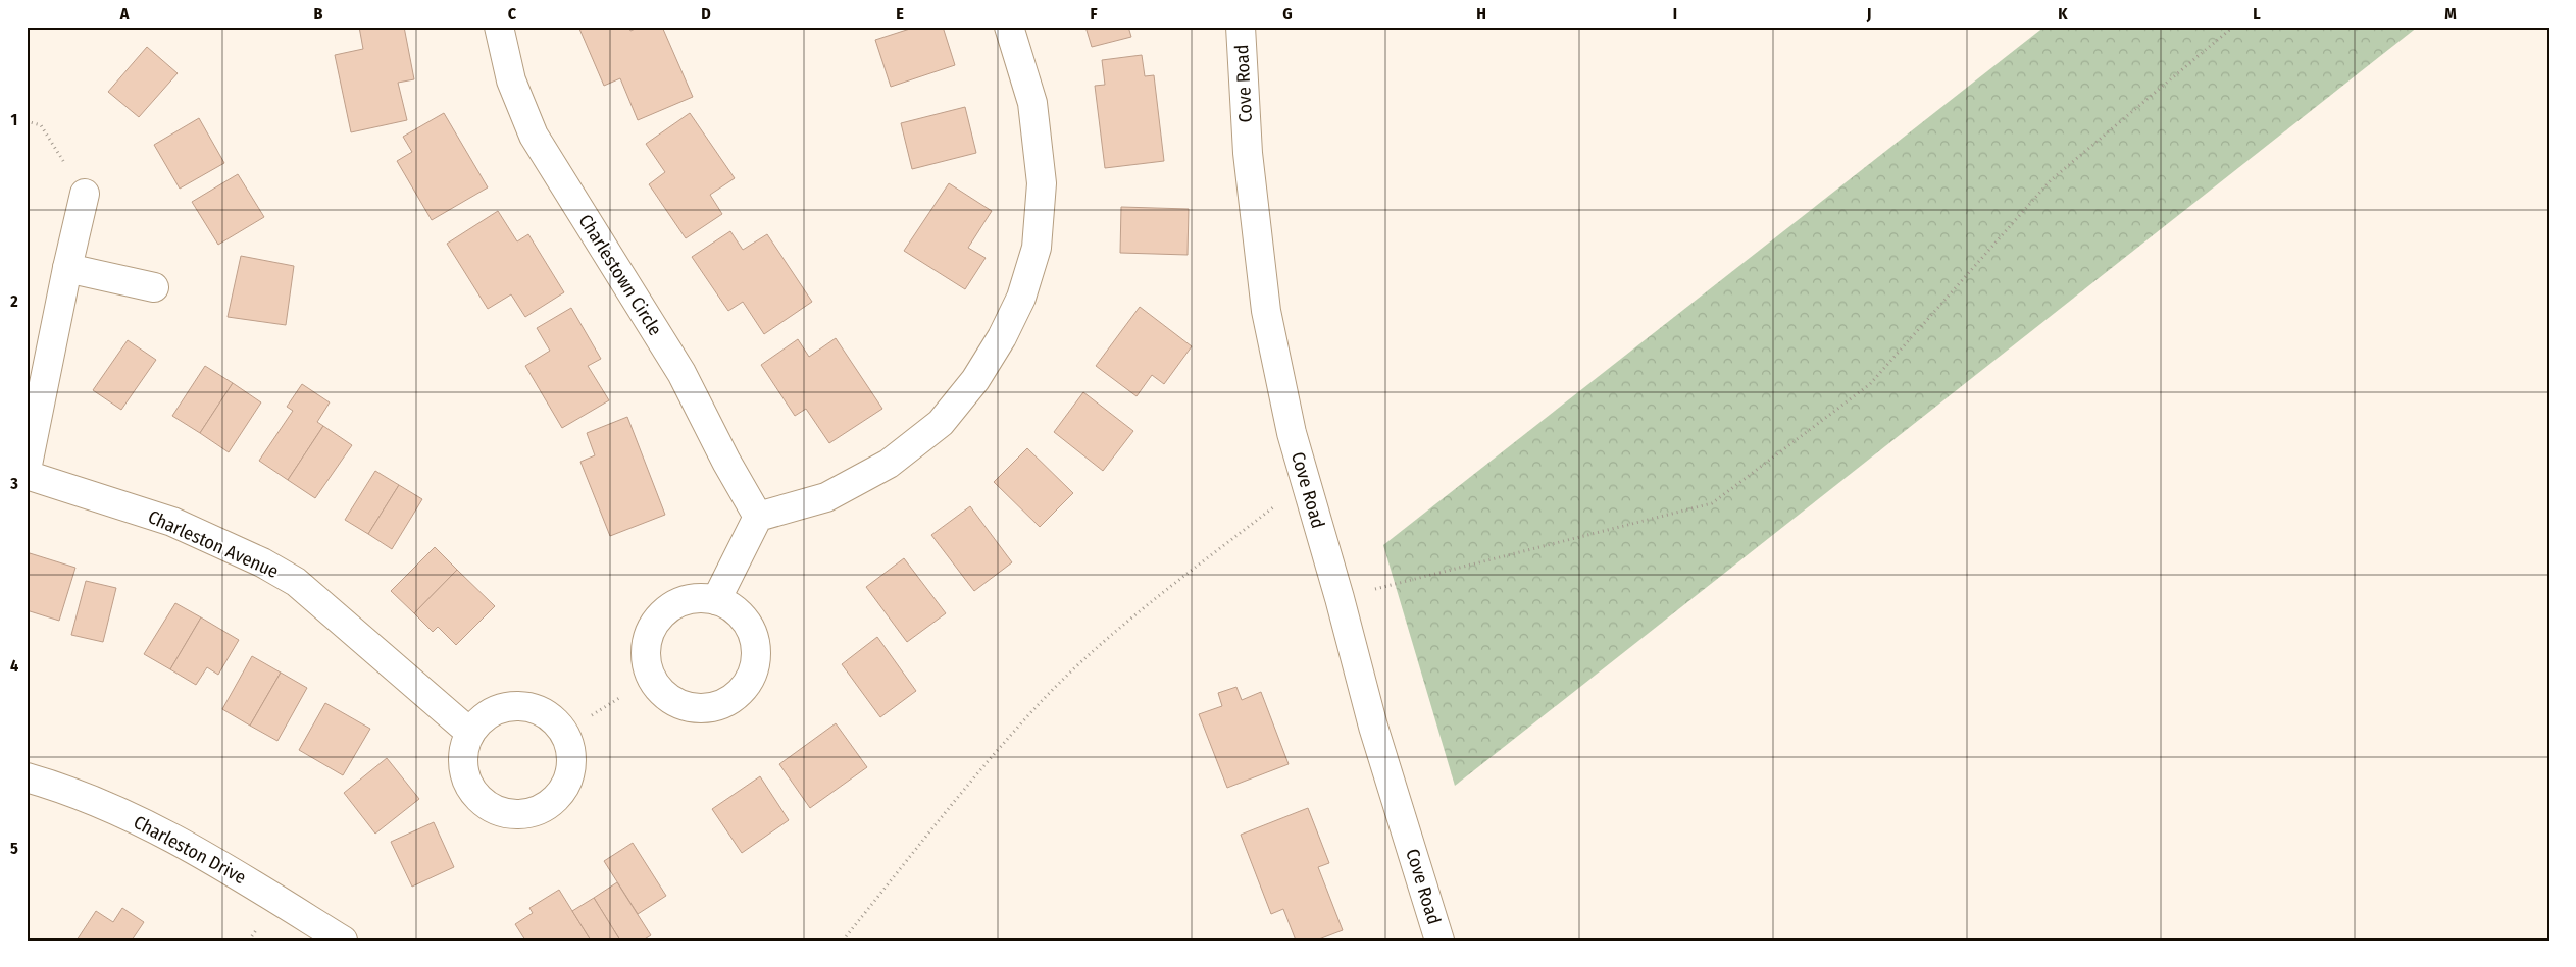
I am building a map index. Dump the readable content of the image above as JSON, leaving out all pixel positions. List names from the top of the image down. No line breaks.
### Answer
{"streets":{"street":["Cove Road","Charlestown Circle","Charleston Avenue","Charleston Drive"]},"grid":{"columns":["A","B","C","D","E","F","G","H","I","J","K","L","M"],"rows":["1","2","3","4","5"]}}
